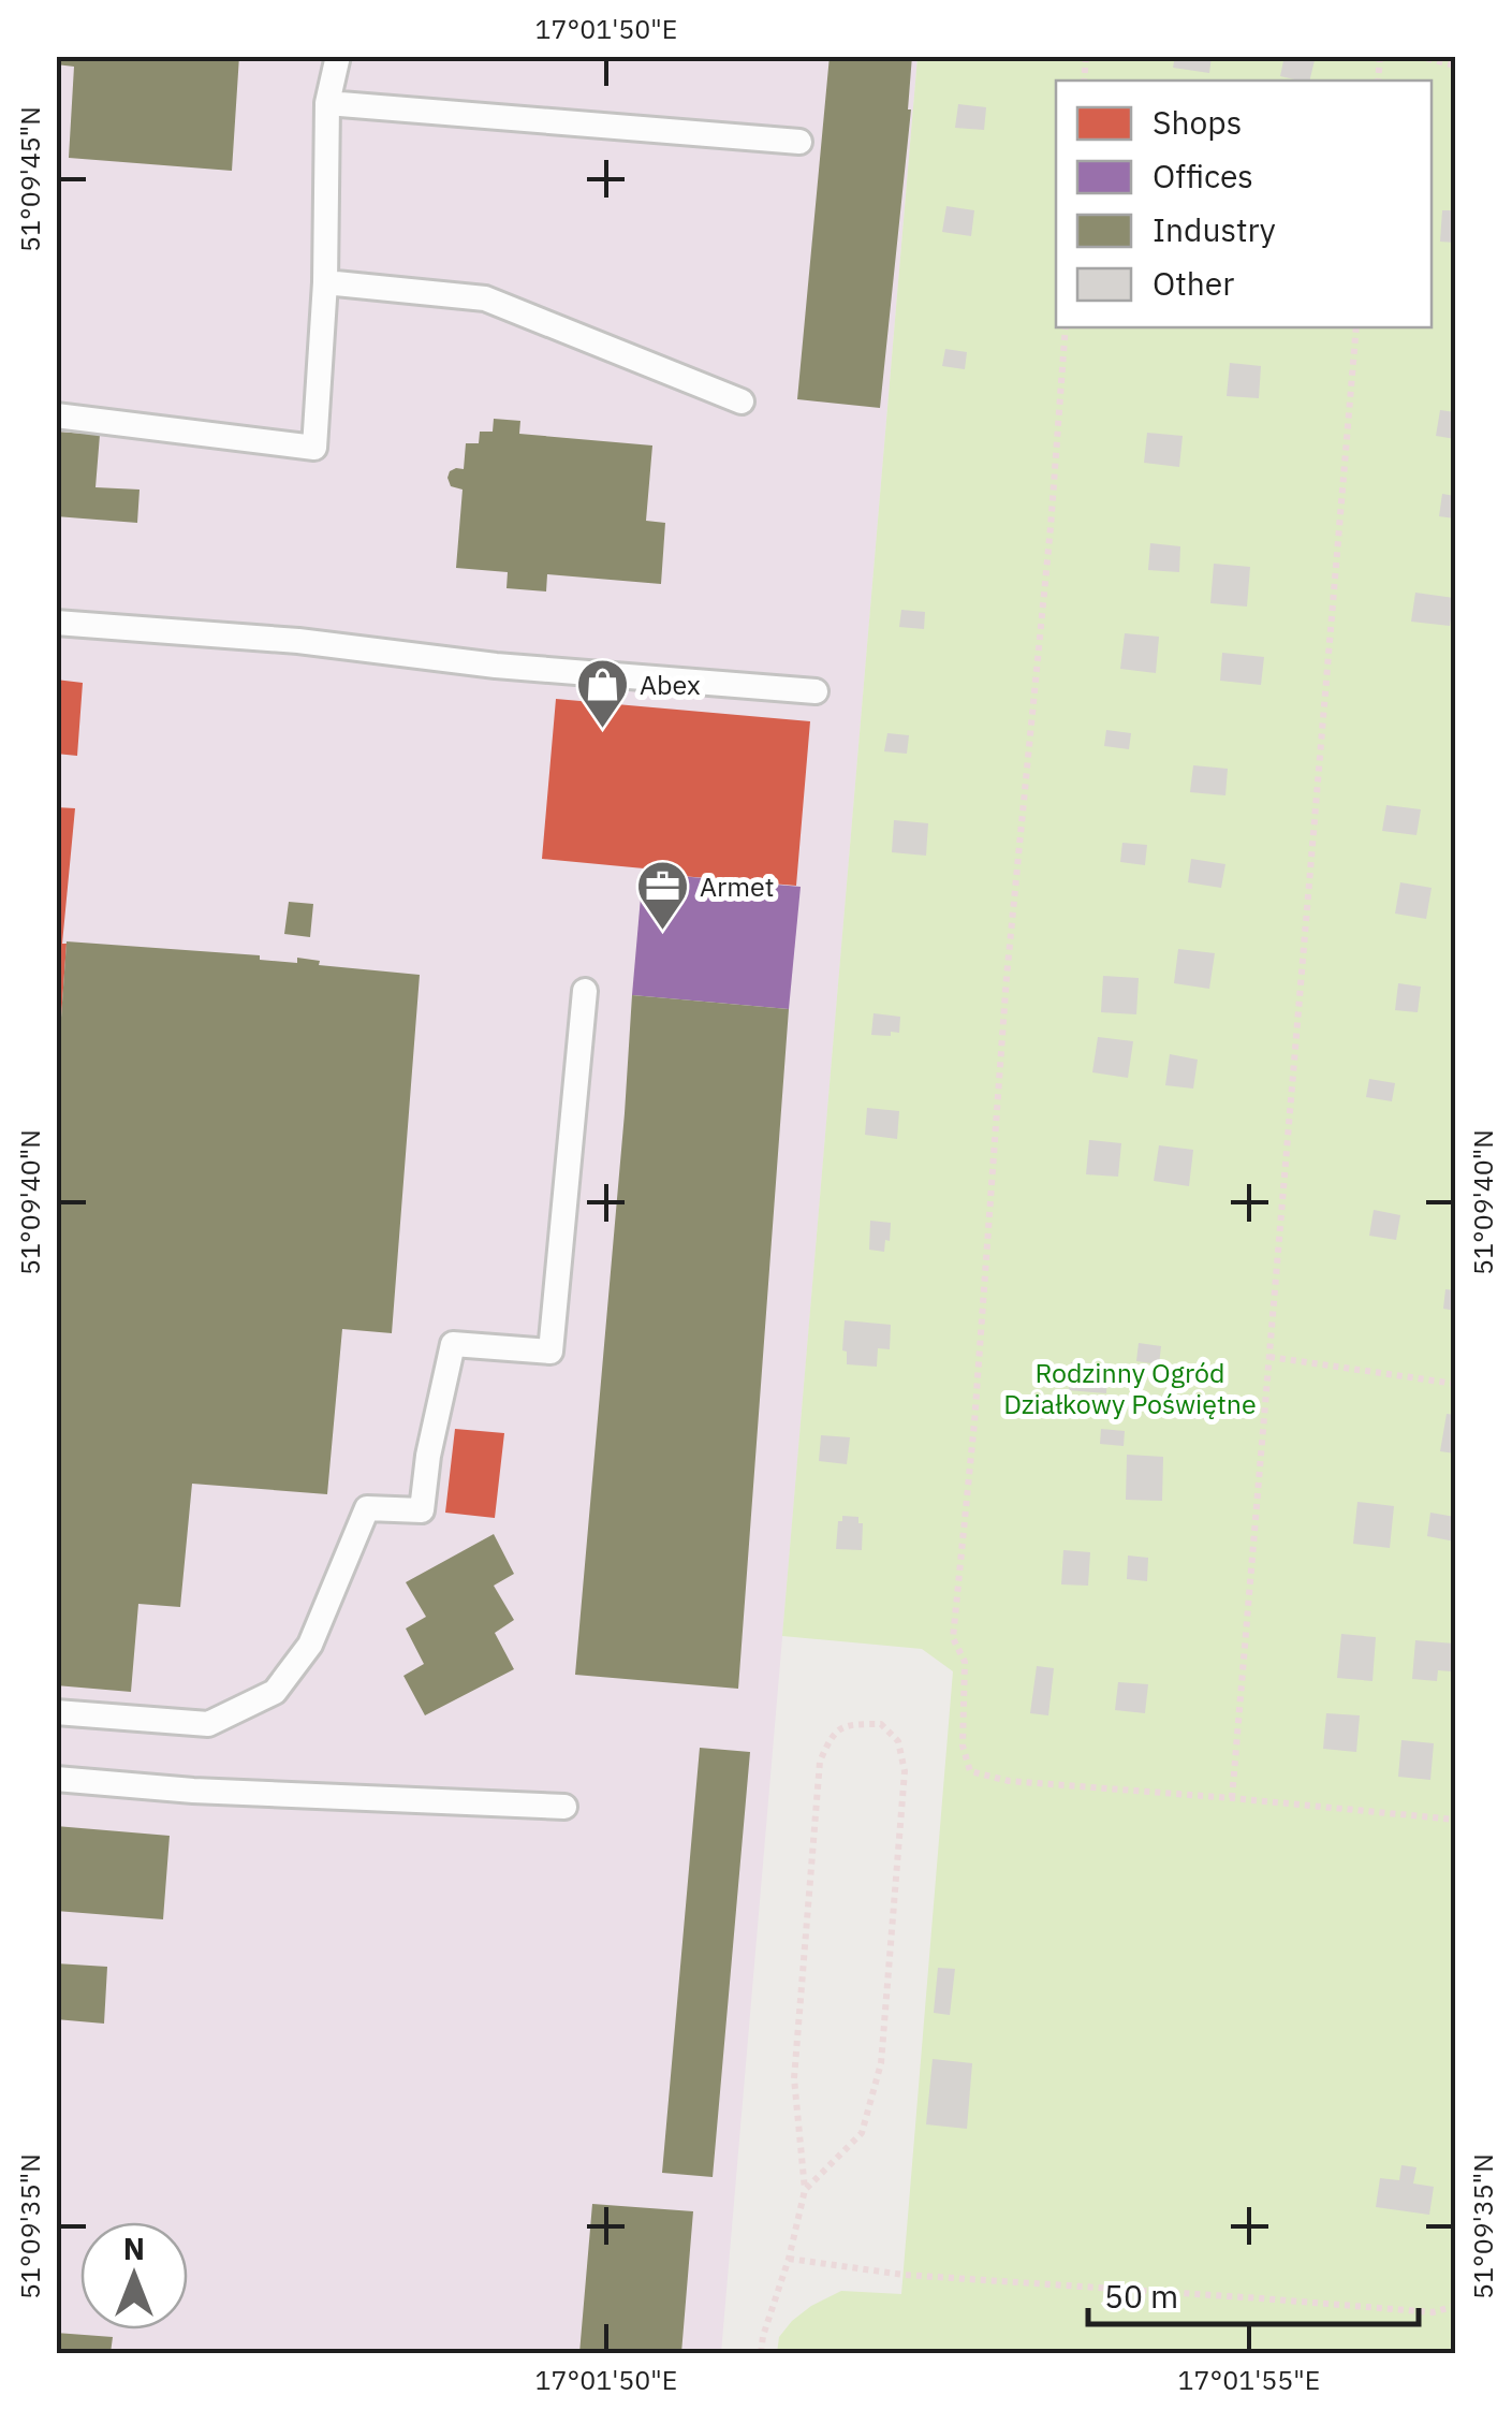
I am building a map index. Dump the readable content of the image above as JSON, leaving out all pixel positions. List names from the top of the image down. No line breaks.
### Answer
{"parks":["Rodzinny Ogród Działkowy Poświętne"],"places":{"shop":["Abex"],"office":["Armet"]},"legend":["Shops","Offices","Industry","Other"],"scale_bar":"50 m","north":"top","coordinates":["17°01'50\"E","51°09'45\"N","51°09'40\"N","51°09'35\"N","17°01'55\"E"]}
